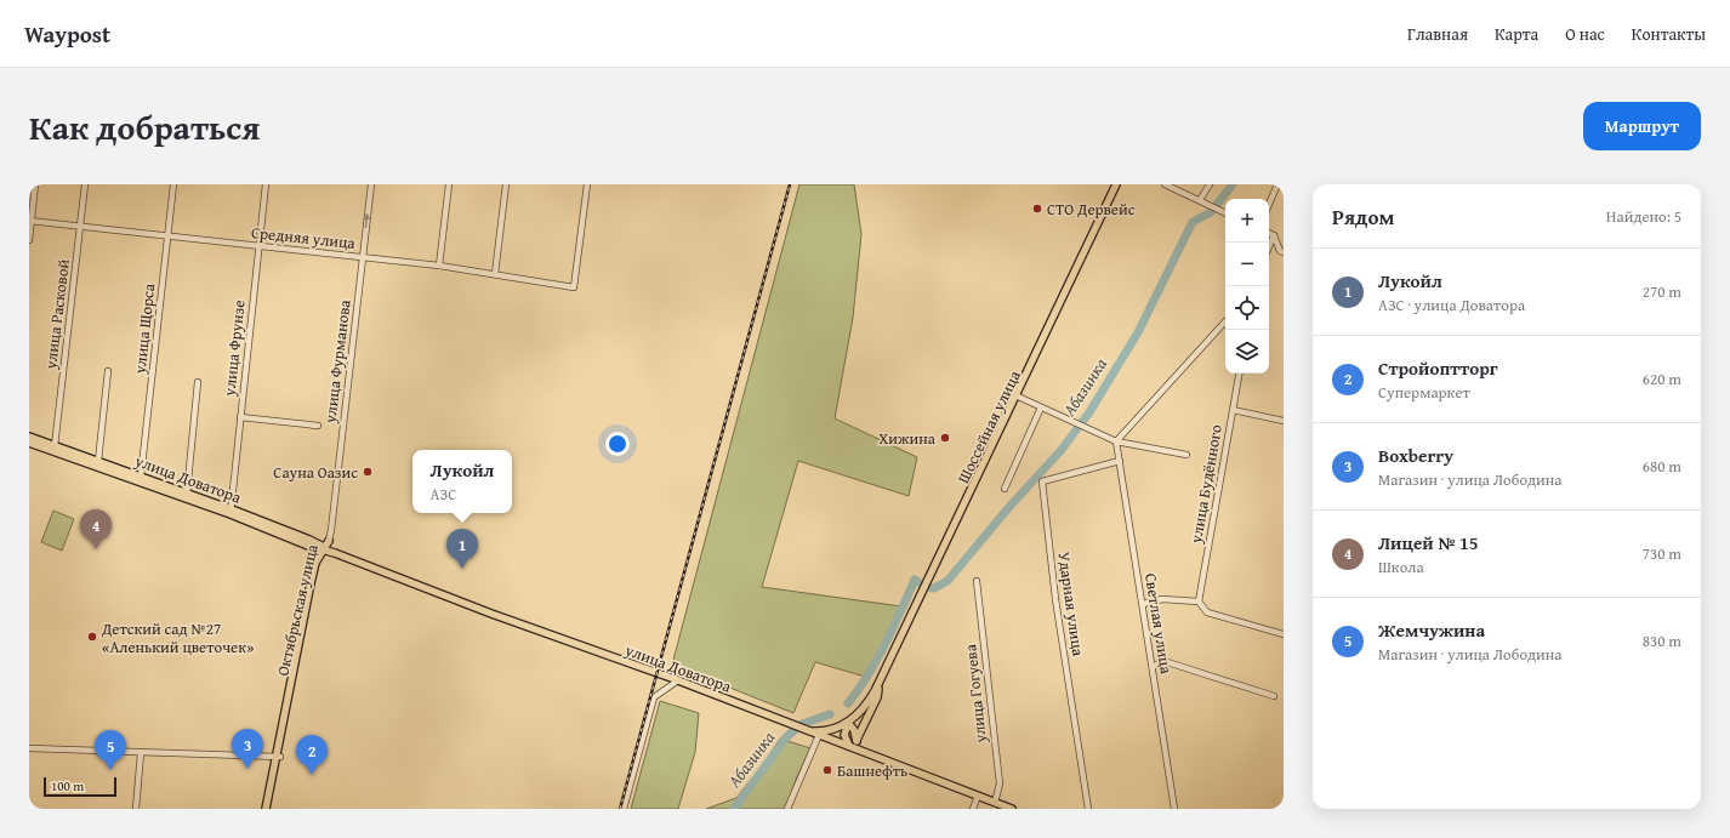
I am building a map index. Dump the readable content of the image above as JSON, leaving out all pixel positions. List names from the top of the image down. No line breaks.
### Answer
{"streets":{"main road":["Шоссейная улица","улица Доватора","Октябрьская улица"],"street":["Средняя улица","улица Расковой","улица Щорса","улица Фрунзе","улица Фурманова","улица Будённого","Ударная улица","Светлая улица","улица Гогуева"]},"crossings":[["Средняя улица","улица Расковой"],["Средняя улица","улица Щорса"],["Средняя улица","улица Фрунзе"],["Средняя улица","улица Фурманова"],["улица Расковой","улица Доватора"],["улица Щорса","улица Доватора"],["улица Фрунзе","улица Доватора"],["улица Фурманова","улица Доватора"],["улица Фурманова","Октябрьская улица"],["улица Доватора","Октябрьская улица"],["улица Доватора","улица Гогуева"],["Ударная улица","Светлая улица"]],"water":["Абазинка"],"places":["СТО Дервейс","Хижина","Сауна Оазис","Детский сад №27 «Аленький цветочек»","Башнефть"],"scale_bar":"100 m","page":{"header":"Waypost","nav":["Главная","Карта","О нас","Контакты"],"title":"Как добраться","buttons":"Маршрут","heading":["Рядом","Найдено: 5"],"map_buttons":["+","−"],"list":[{"mark":"1","name":"Лукойл","note":"АЗС · улица Доватора","value":"270 m"},{"mark":"2","name":"Стройоптторг","note":"Супермаркет","value":"620 m"},{"mark":"3","name":"Boxberry","note":"Магазин · улица Лободина","value":"680 m"},{"mark":"4","name":"Лицей № 15","note":"Школа","value":"730 m"},{"mark":"5","name":"Жемчужина","note":"Магазин · улица Лободина","value":"830 m"}],"popup":["Лукойл","АЗС"],"pins":["4","1","3","5","2"],"scale":"100 m"}}
